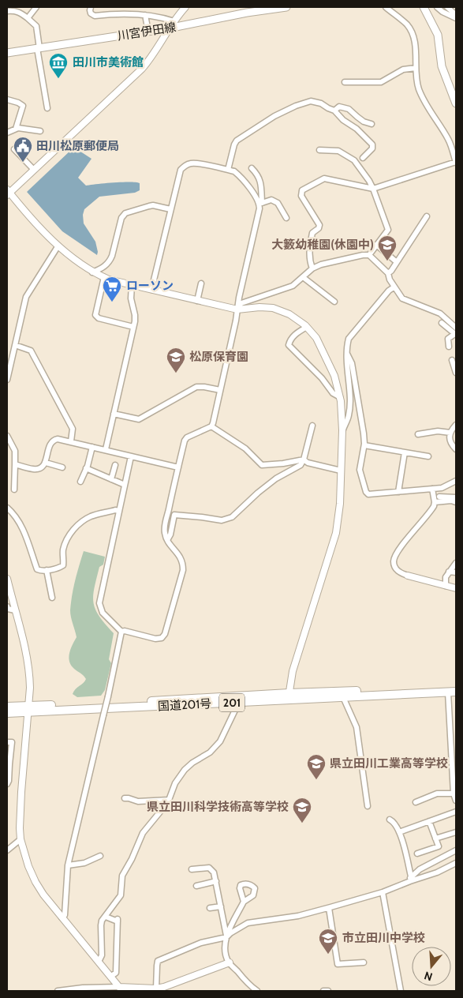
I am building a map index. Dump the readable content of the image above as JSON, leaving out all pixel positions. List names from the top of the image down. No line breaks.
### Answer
{"streets":{"highway":["201","国道201号"],"main road":["川宮伊田線"]},"places":{"museum":["田川市美術館"],"public building":["田川松原郵便局"],"school or university":["大籔幼稚園(休園中)","松原保育園","県立田川工業高等学校","県立田川科学技術高等学校","市立田川中学校"],"supermarket":["ローソン"]},"north":"bottom"}
